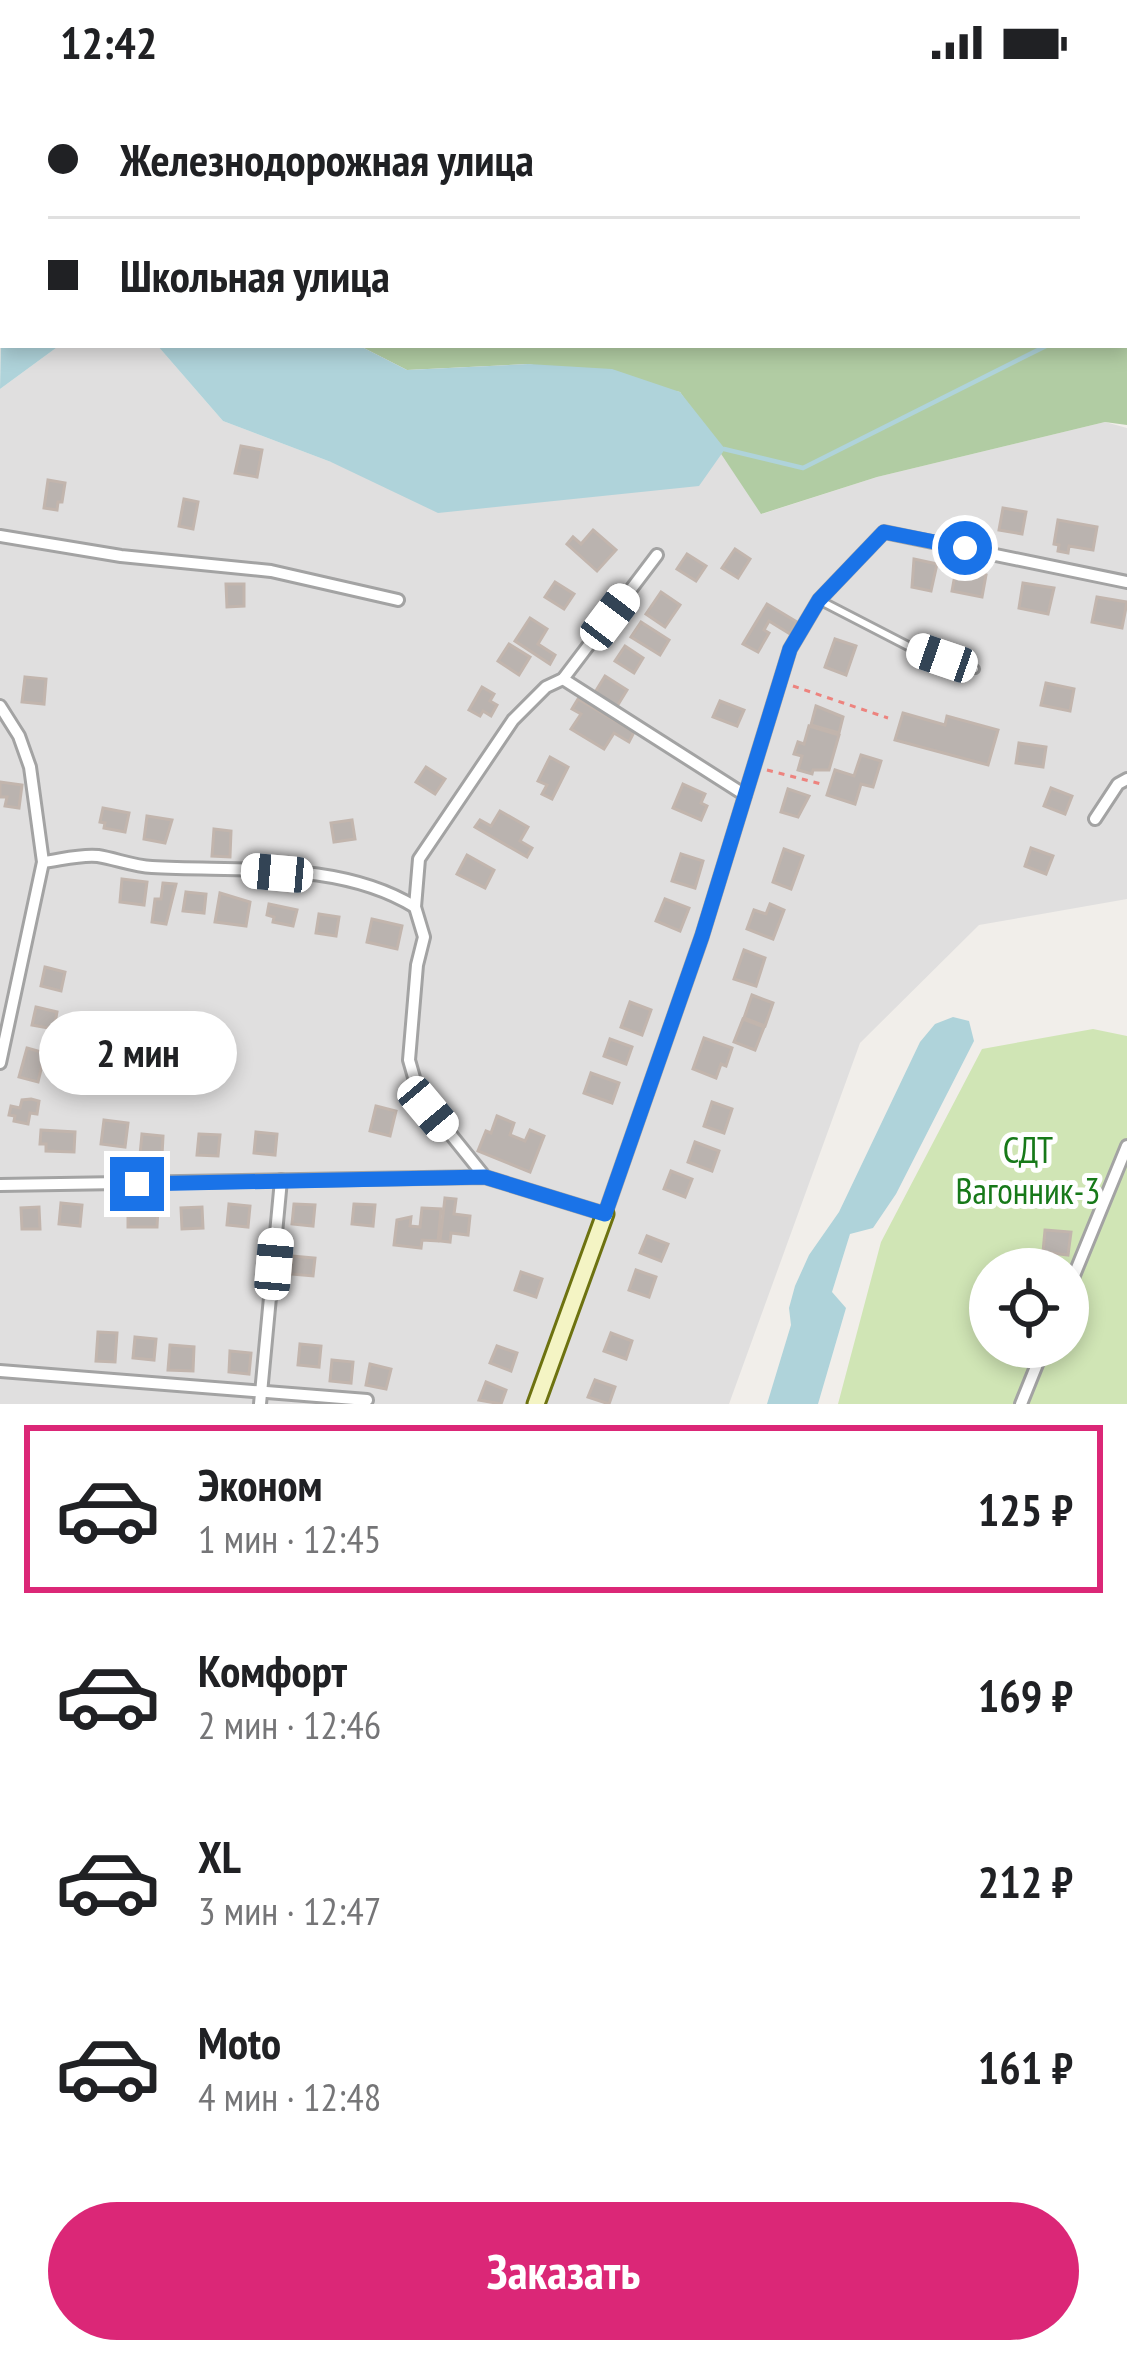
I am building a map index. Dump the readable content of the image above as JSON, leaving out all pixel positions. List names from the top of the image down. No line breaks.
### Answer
{"parks":["СДТ Вагонник-3"],"page":{"status":"12:42","banner":["Железнодорожная улица","Школьная улица"],"bubble":"2 мин","list":[{"name":"Эконом","note":"1 мин · 12:45","value":"125 ₽"},{"name":"Комфорт","note":"2 мин · 12:46","value":"169 ₽"},{"name":"XL","note":"3 мин · 12:47","value":"212 ₽"},{"name":"Moto","note":"4 мин · 12:48","value":"161 ₽"}],"buttons":"Заказать"}}
